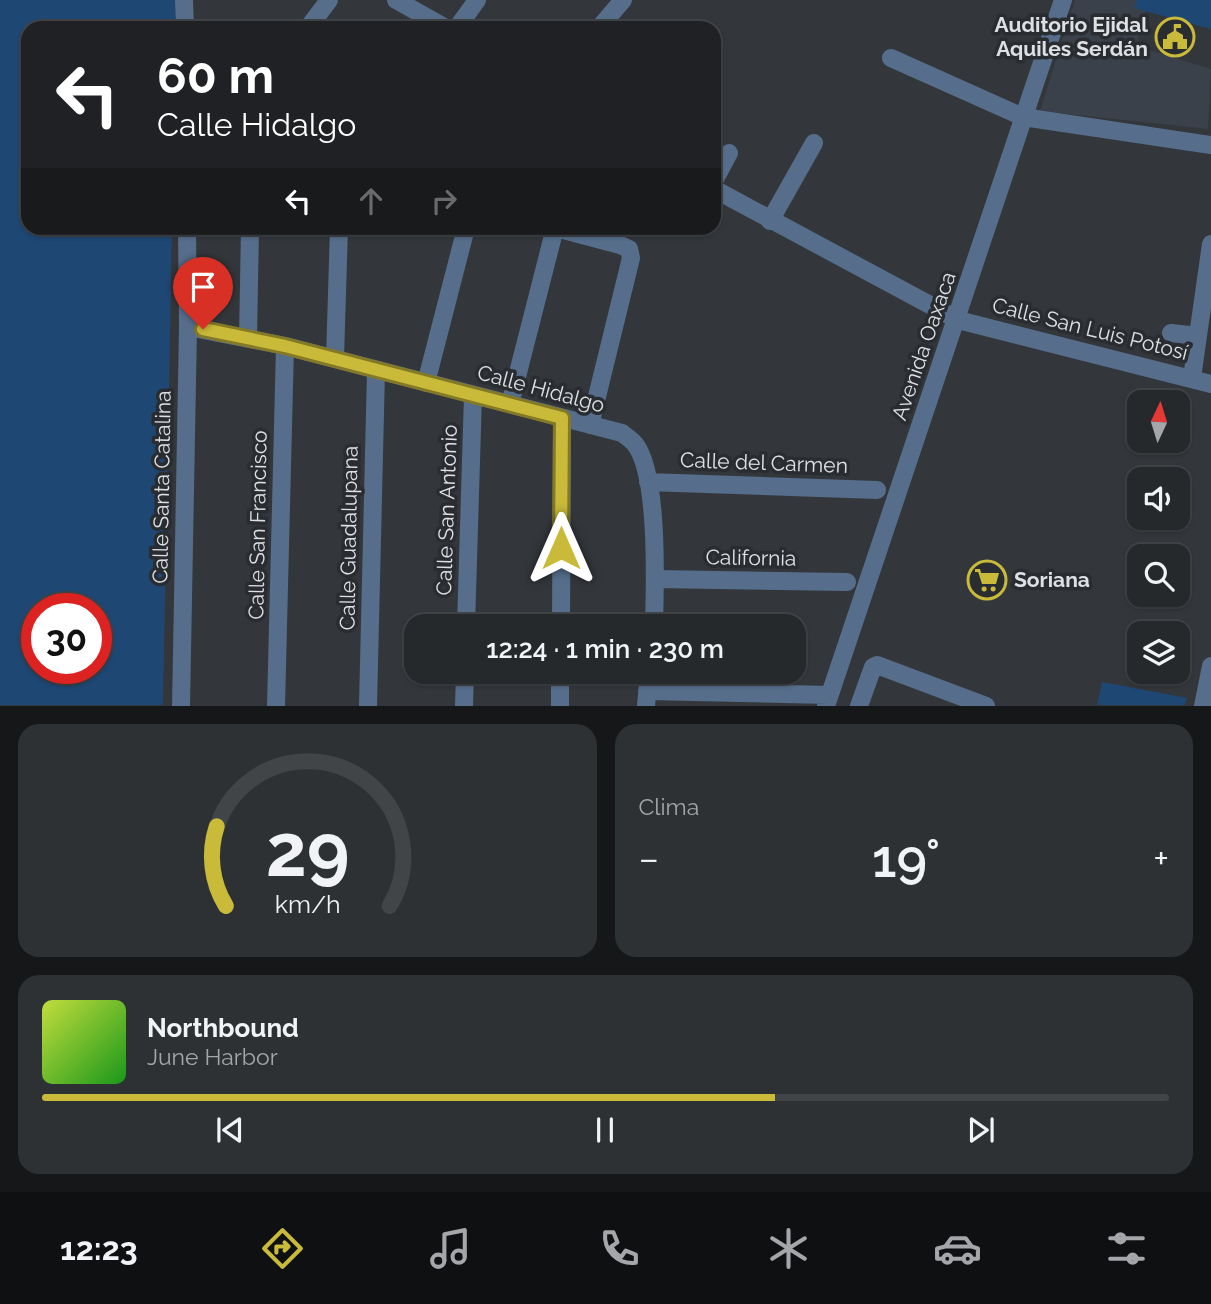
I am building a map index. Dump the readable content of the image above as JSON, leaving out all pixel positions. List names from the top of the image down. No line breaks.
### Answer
{"streets":{"street":["Calle San Luis Potosí","Avenida Oaxaca","Calle Hidalgo","Calle del Carmen","Calle Santa Catalina","Calle San Antonio","Calle San Francisco","Calle Guadalupana","California"]},"crossings":[["Calle San Luis Potosí","Avenida Oaxaca"],["Calle Hidalgo","Calle del Carmen"],["Calle Hidalgo","Calle San Antonio"],["Calle Hidalgo","Calle Guadalupana"],["Calle Hidalgo","California"]],"places":{"public building":["Auditorio Ejidal Aquiles Serdán"],"supermarket":["Soriana"]},"north":"top","page":{"turn":["60 m","Calle Hidalgo"],"limit":"30","trip":"12:24 · 1 min · 230 m","tile":"Clima","heat":["−","19°","+"],"song":["Northbound","June Harbor"],"tabs":"12:23","gauge":["29","km/h"]}}
